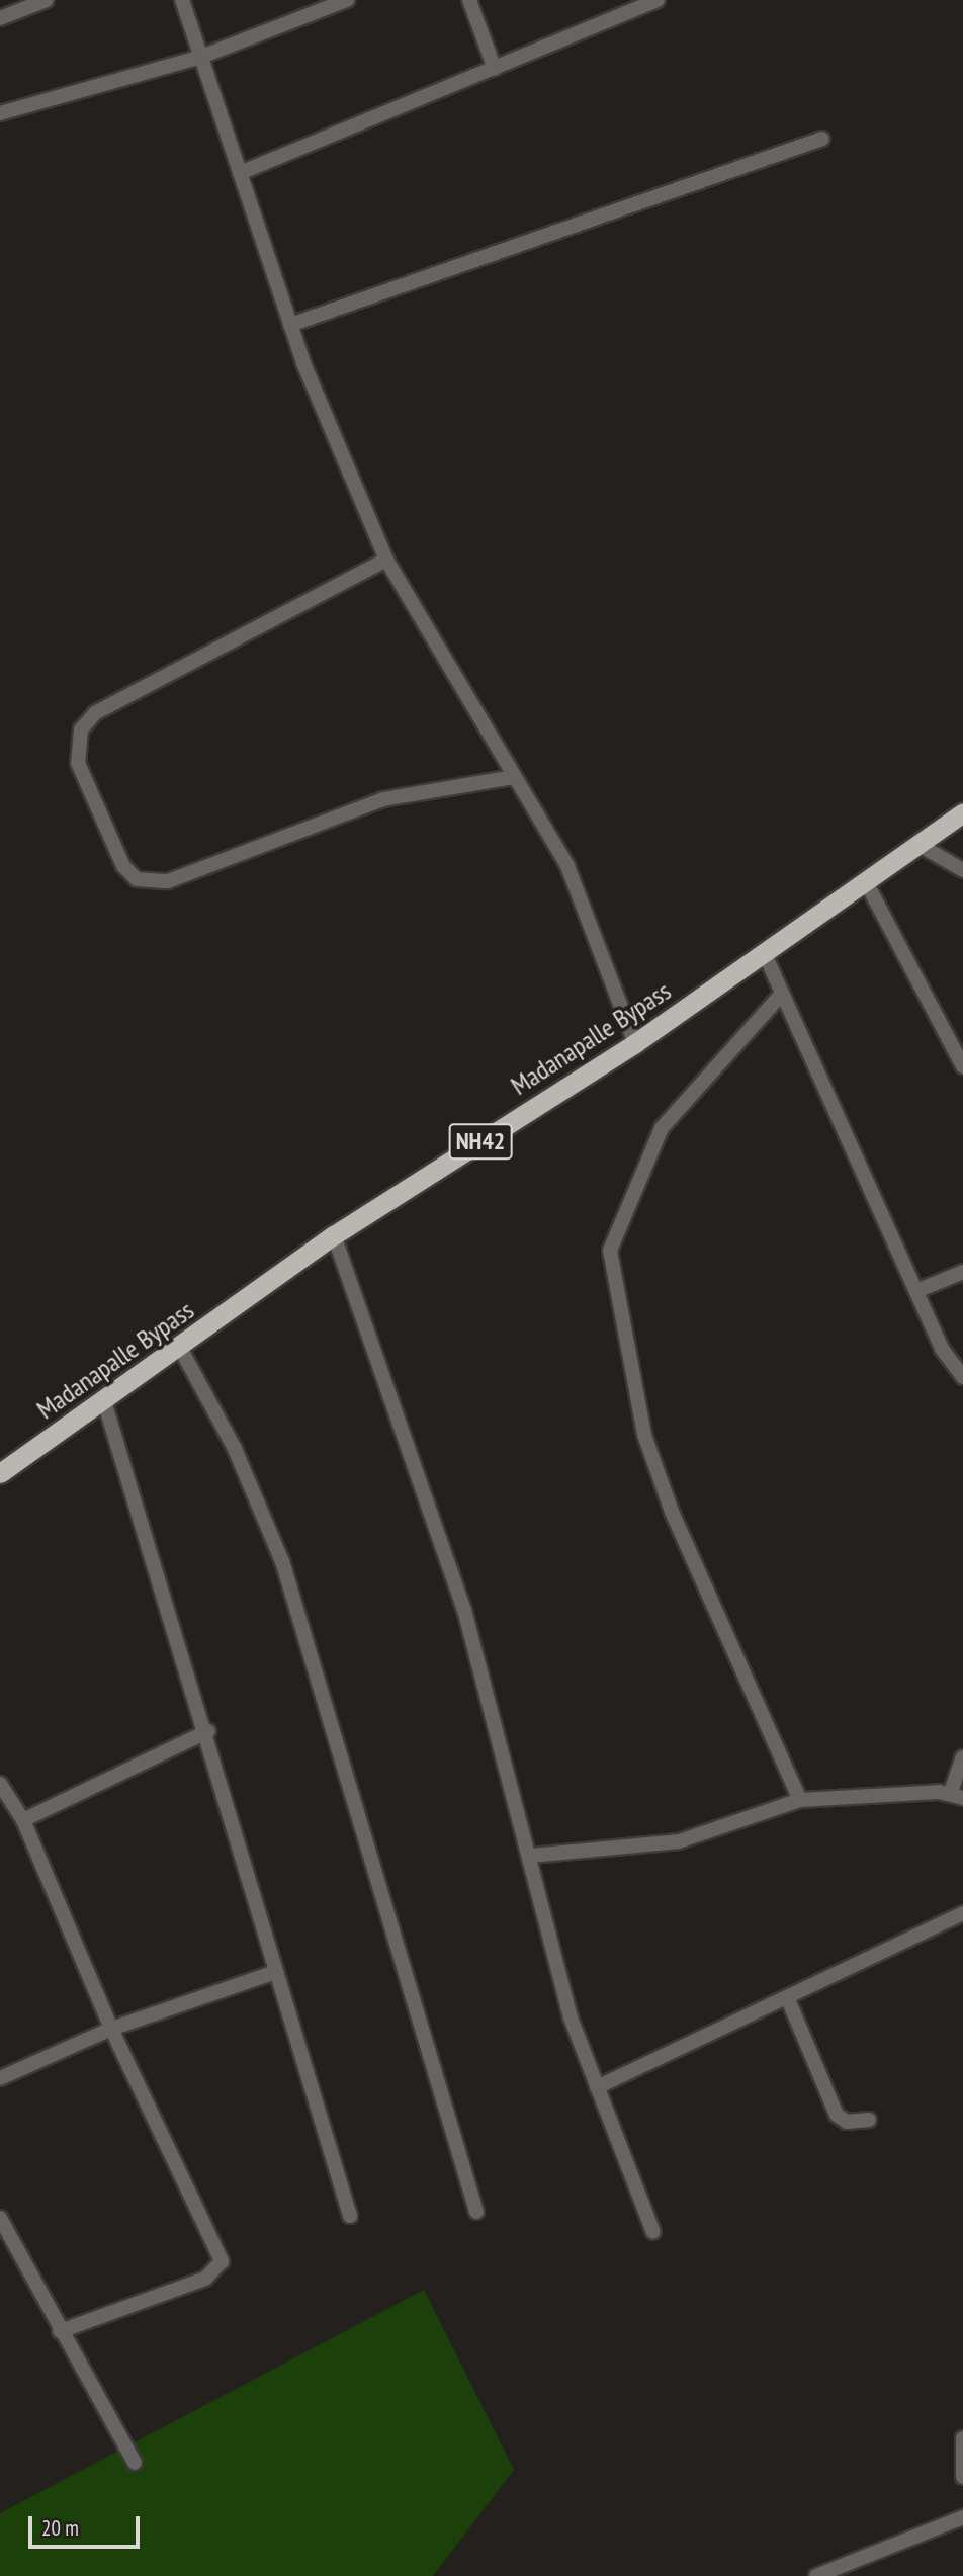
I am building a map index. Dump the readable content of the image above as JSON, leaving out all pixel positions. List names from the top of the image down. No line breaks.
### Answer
{"streets":{"highway":["Madanapalle Bypass","NH42"]},"scale_bar":"20 m"}
